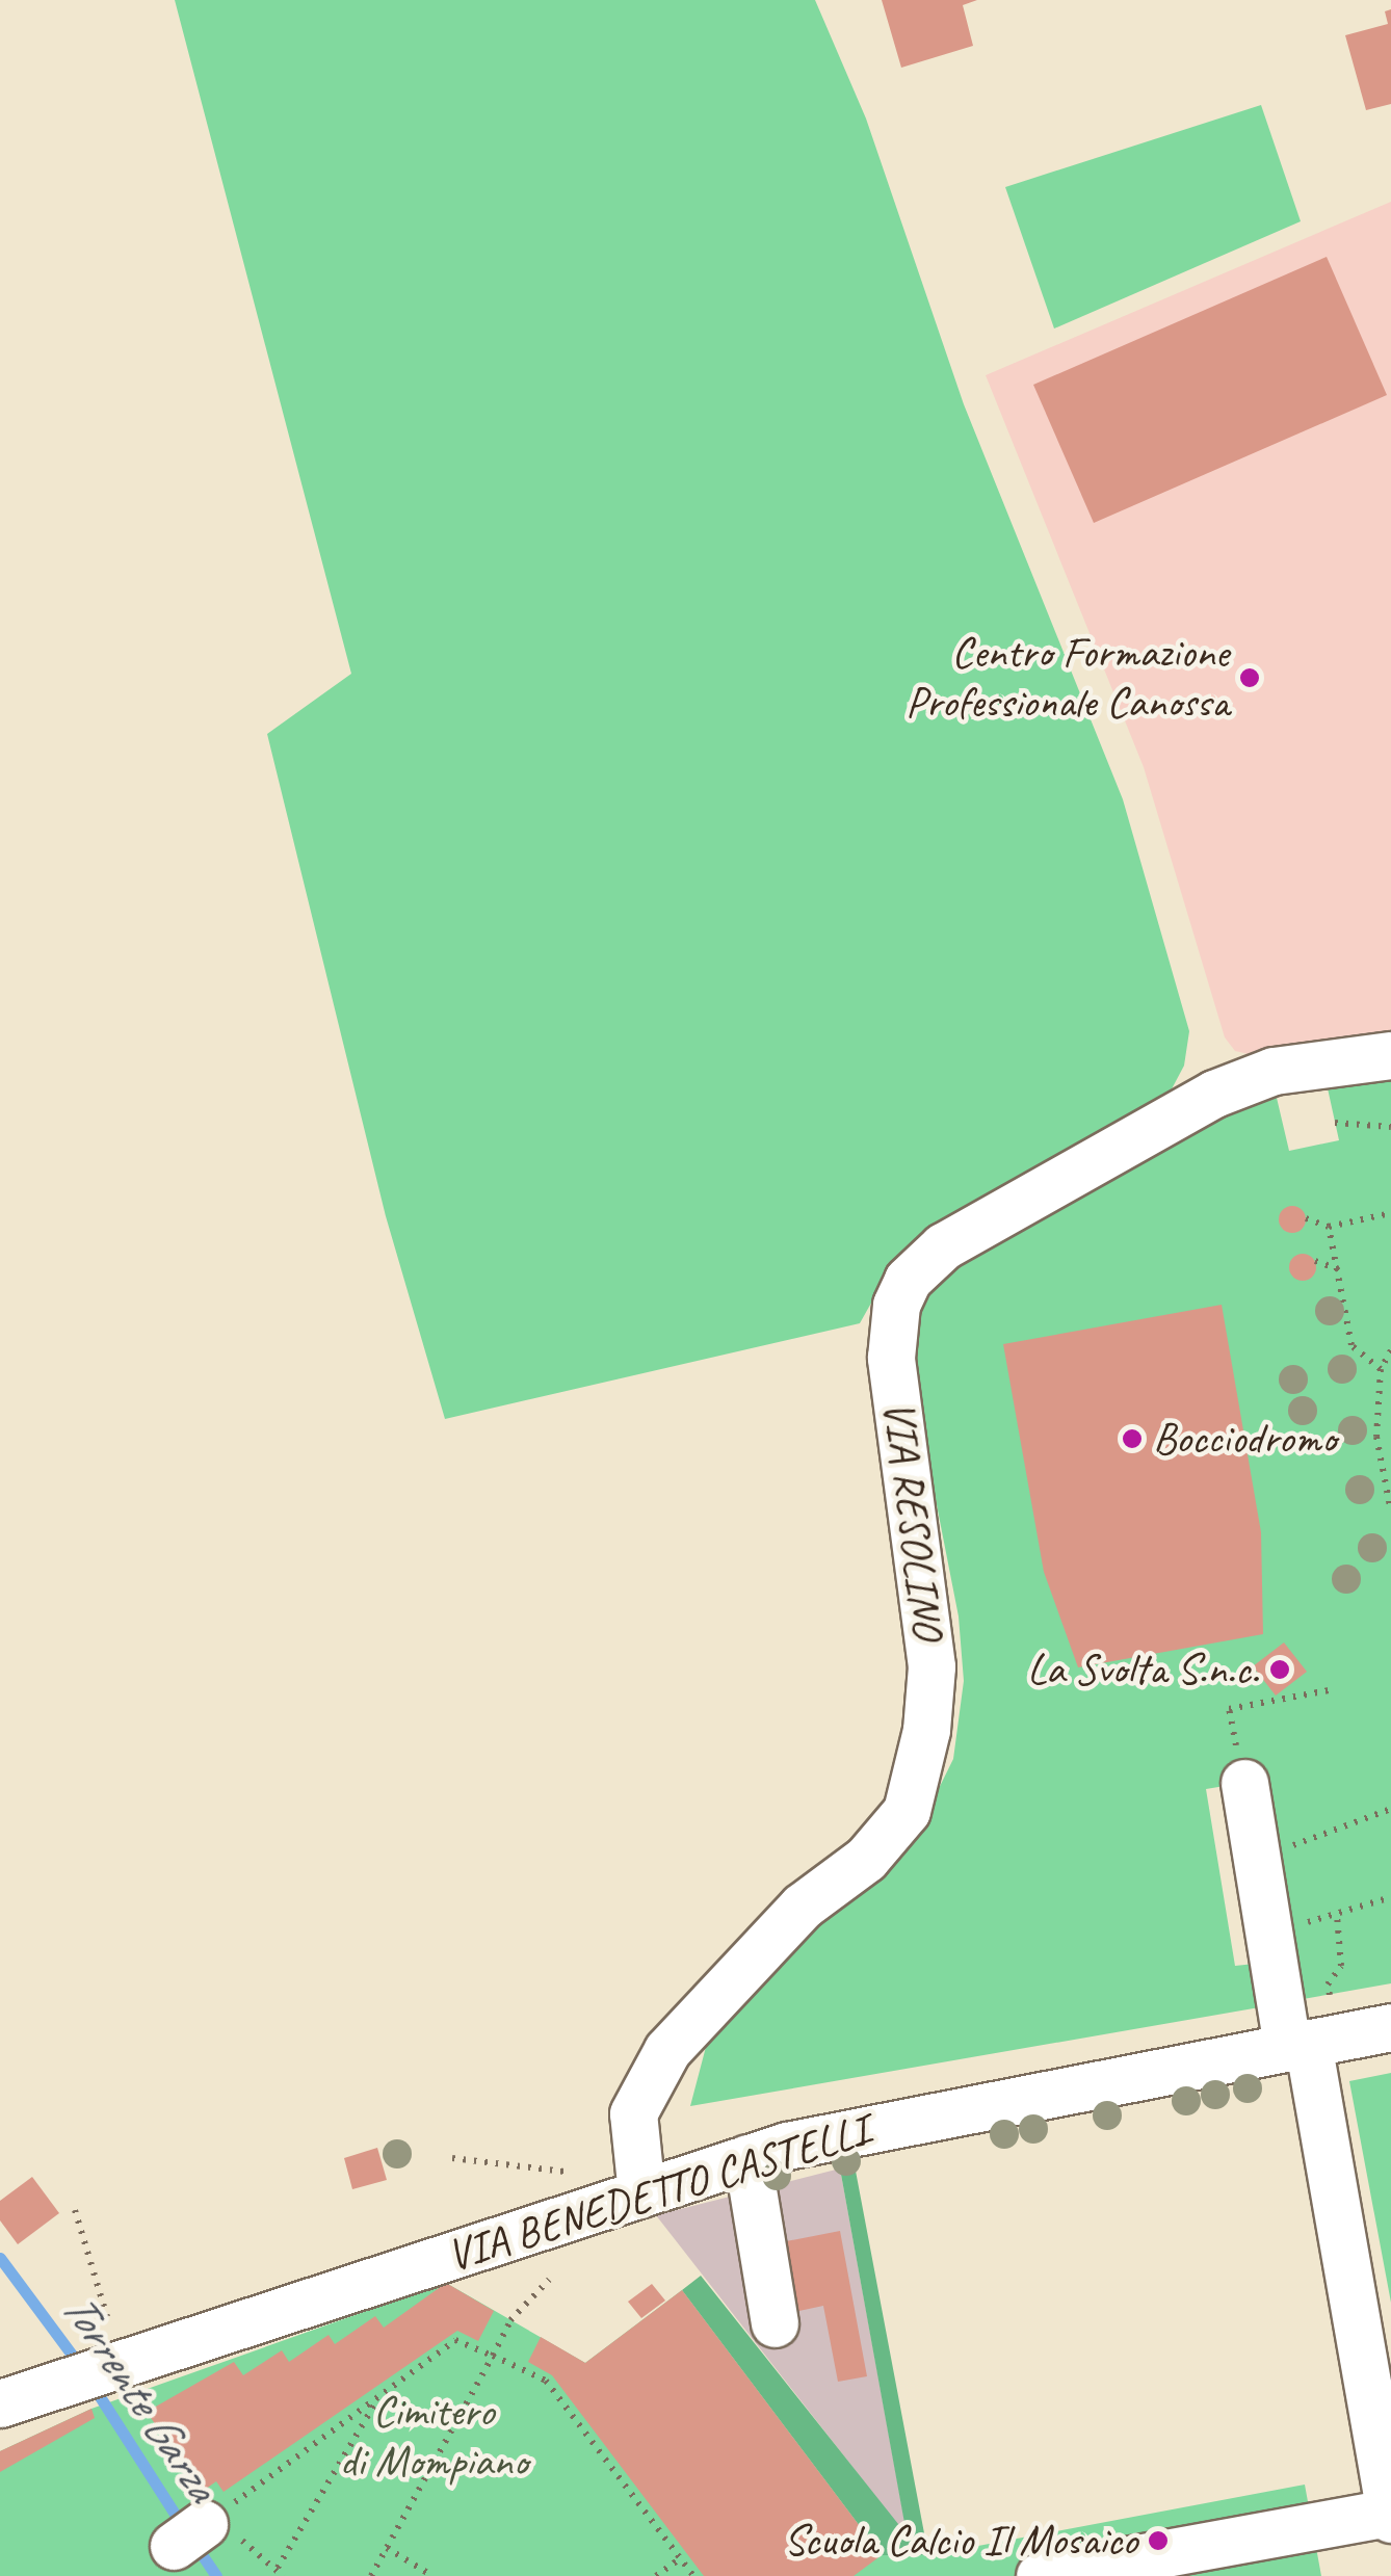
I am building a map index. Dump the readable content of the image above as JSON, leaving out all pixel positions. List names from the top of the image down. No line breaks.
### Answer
{"streets":{"street":["VIA RESOLINO","VIA BENEDETTO CASTELLI"]},"crossings":[["VIA RESOLINO","VIA BENEDETTO CASTELLI"]],"water":["Torrente Garza"],"parks":["Cimitero di Mompiano"],"places":["Centro Formazione Professionale Canossa","Bocciodromo","La Svolta S.n.c.","Scuola Calcio Il Mosaico"]}
